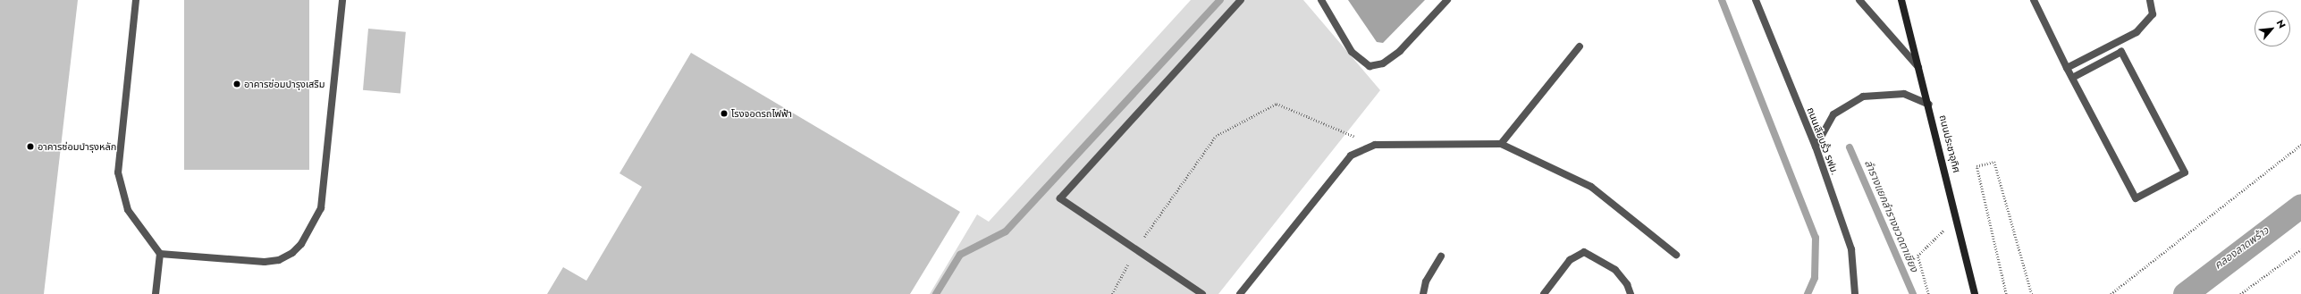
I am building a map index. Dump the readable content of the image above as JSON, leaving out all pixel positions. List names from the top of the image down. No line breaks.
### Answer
{"streets":{"main road":["ถนนประชาอุทิศ"],"street":["ถนนเลียบรั้ว รฟม."]},"water":["ลำรางแยกลำรางชวดตาเชียง","คลองลาดพร้าว"],"places":["อาคารซ่อมบำรุงเสริม","โรงจอดรถไฟฟ้า","อาคารซ่อมบำรุงหลัก"],"north":"top right"}
